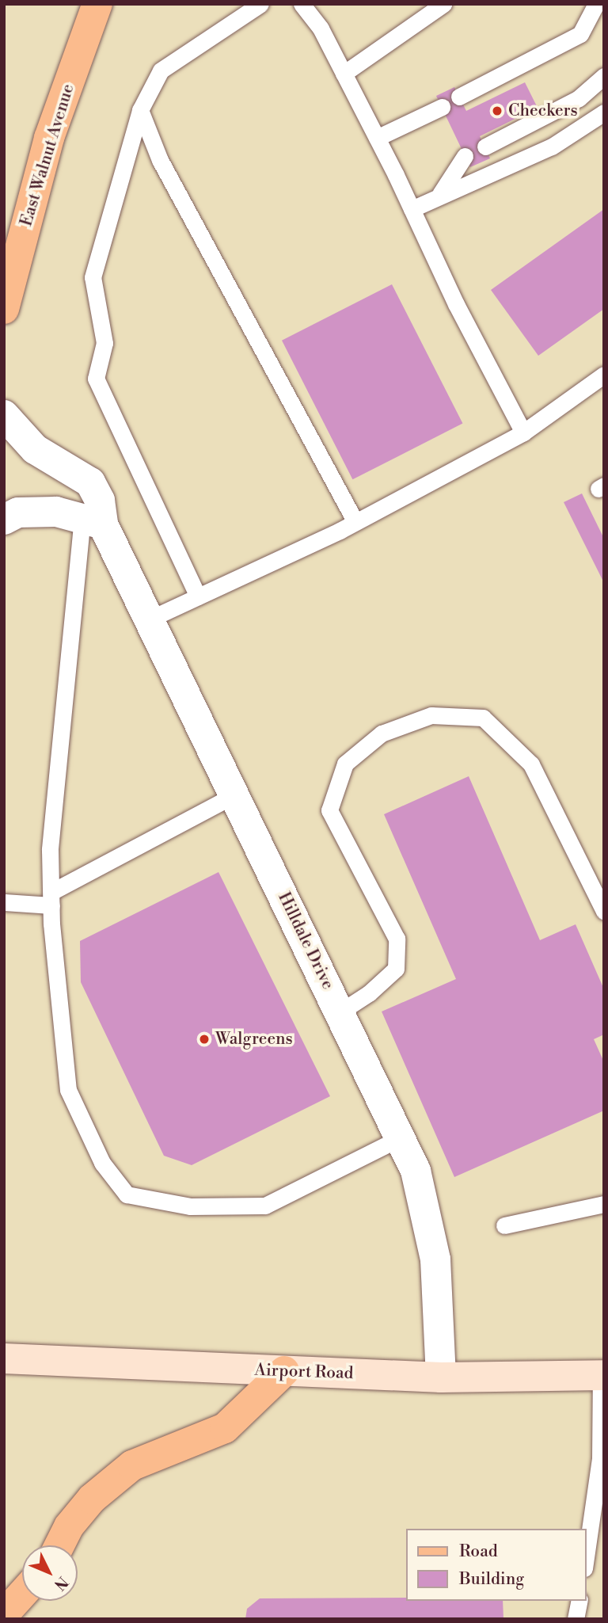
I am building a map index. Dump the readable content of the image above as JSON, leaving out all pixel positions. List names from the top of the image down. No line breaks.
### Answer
{"streets":{"main road":["East Walnut Avenue","Airport Road"],"street":["Hilldale Drive"]},"crossings":[["Hilldale Drive","Airport Road"]],"places":["Checkers","Walgreens"],"legend":["Road","Building"],"north":"bottom right"}
